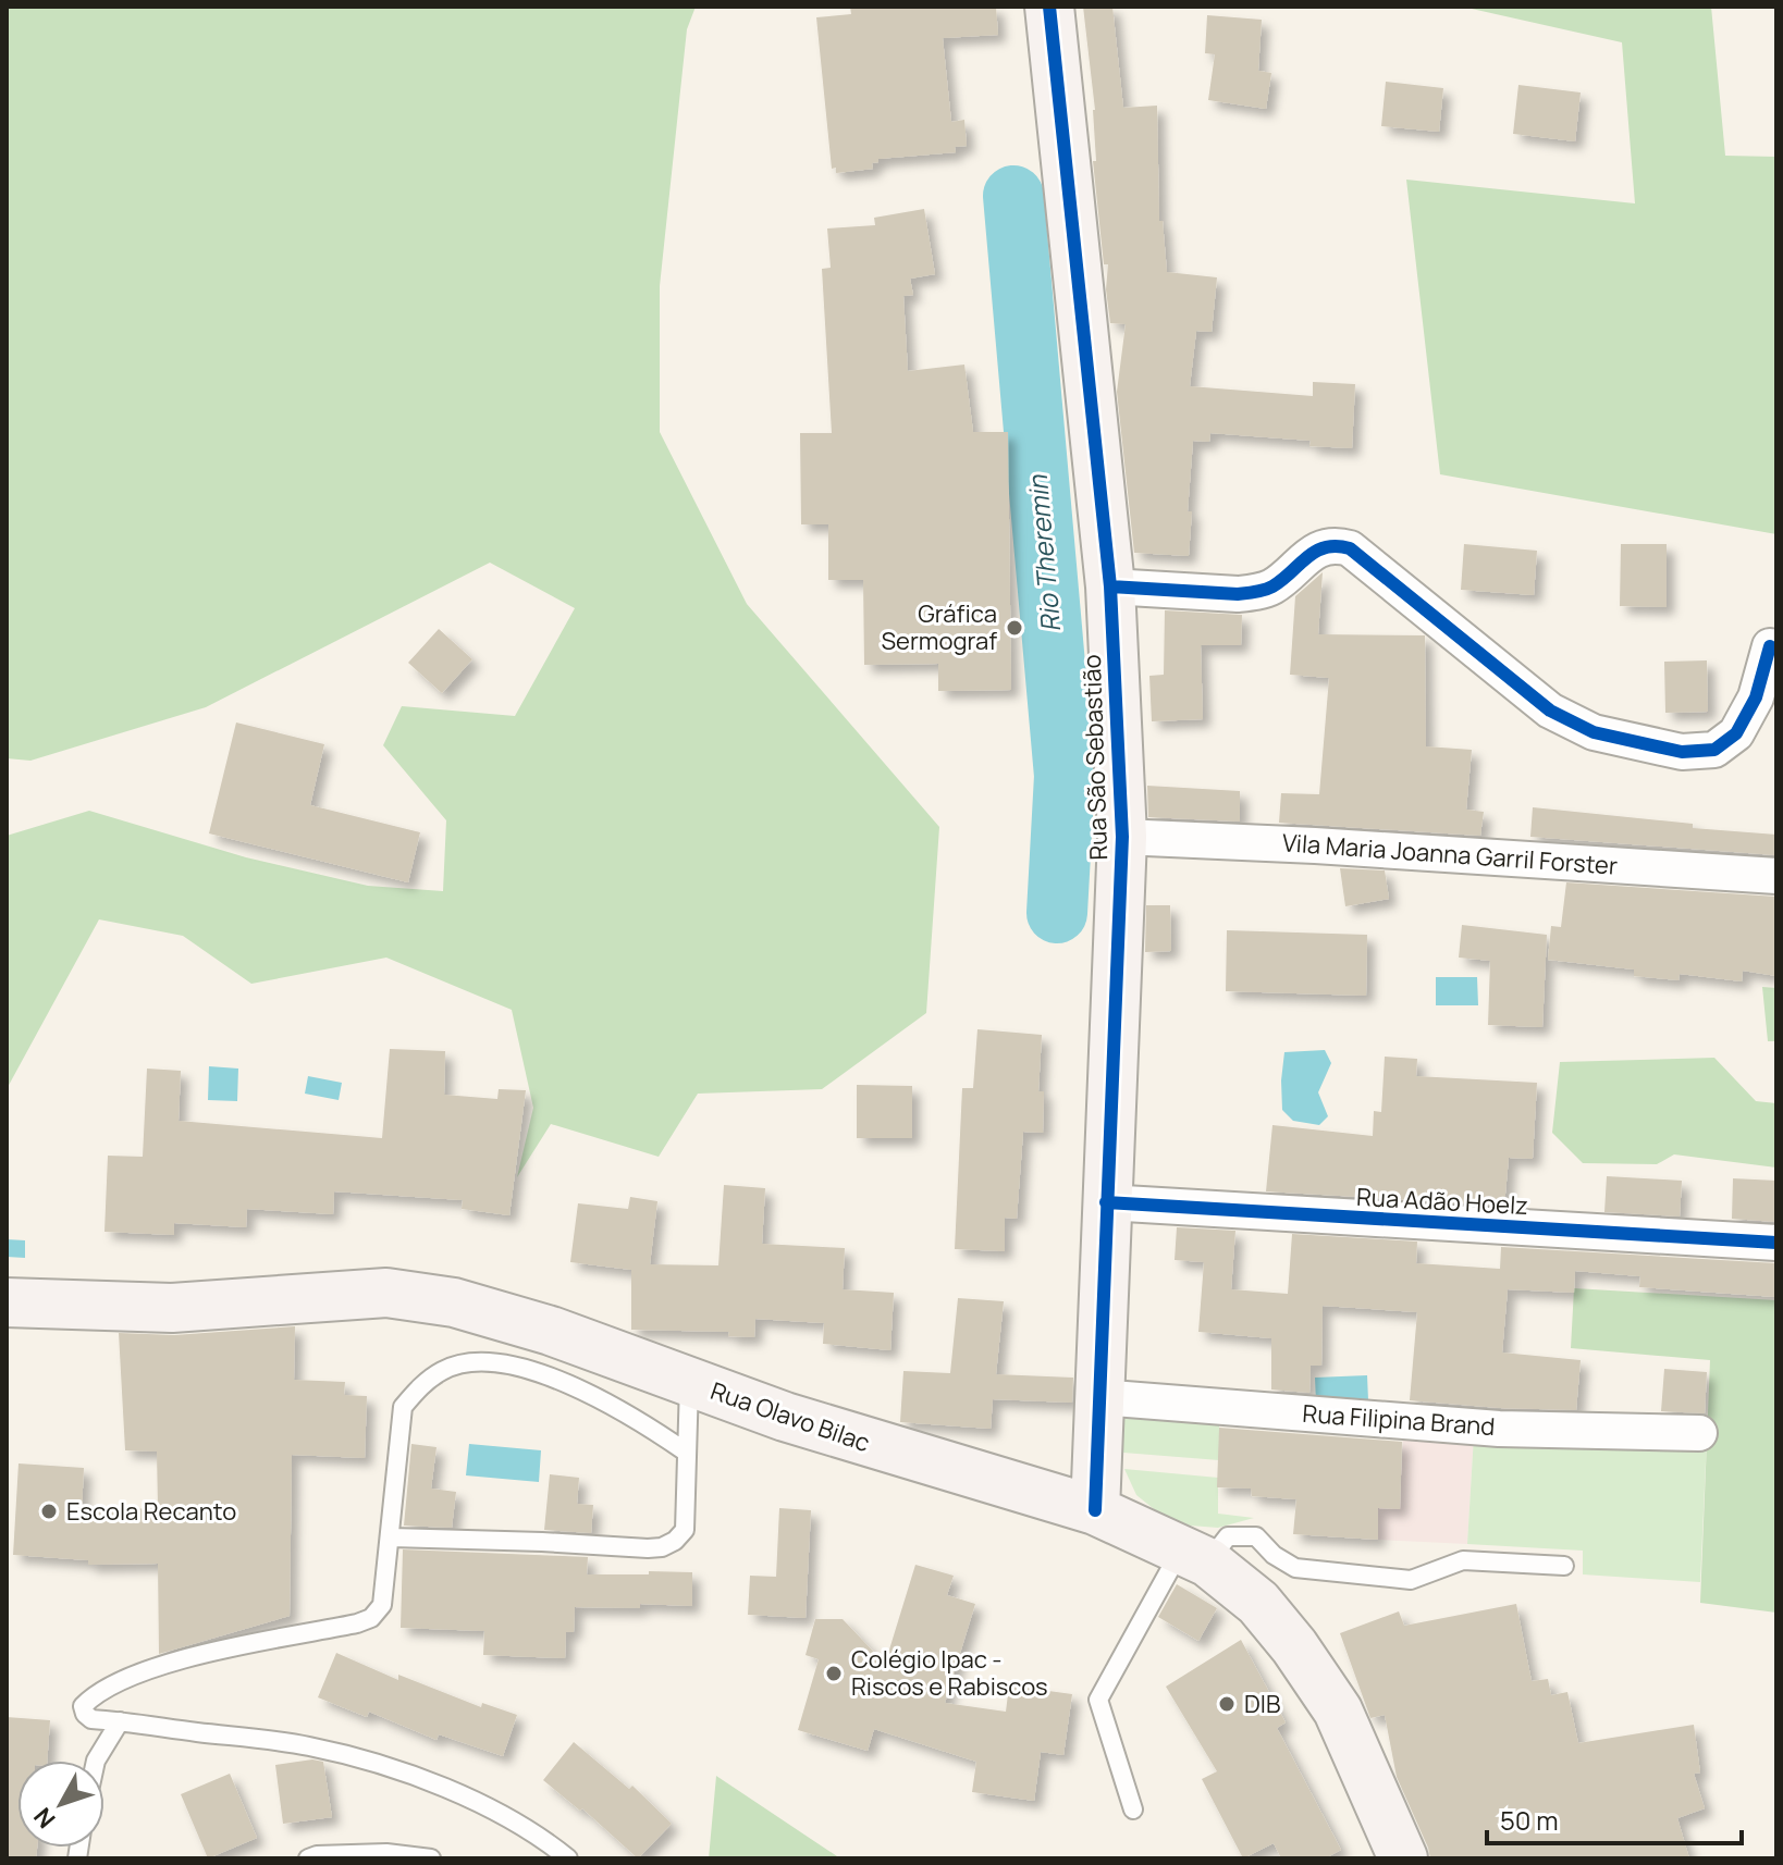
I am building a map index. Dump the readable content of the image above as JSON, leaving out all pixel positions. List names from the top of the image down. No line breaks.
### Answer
{"streets":{"main road":["Rua São Sebastião","Rua Olavo Bilac"],"street":["Vila Maria Joanna Garril Forster","Rua Adão Hoelz","Rua Filipina Brand"]},"crossings":[["Rua São Sebastião","Vila Maria Joanna Garril Forster"],["Rua São Sebastião","Rua Adão Hoelz"],["Rua São Sebastião","Rua Olavo Bilac"],["Rua São Sebastião","Rua Filipina Brand"]],"water":["Rio Theremin"],"places":["Gráfica Sermograf","Escola Recanto","Colégio Ipac - Riscos e Rabiscos","DIB"],"scale_bar":"50 m","north":"bottom left"}
